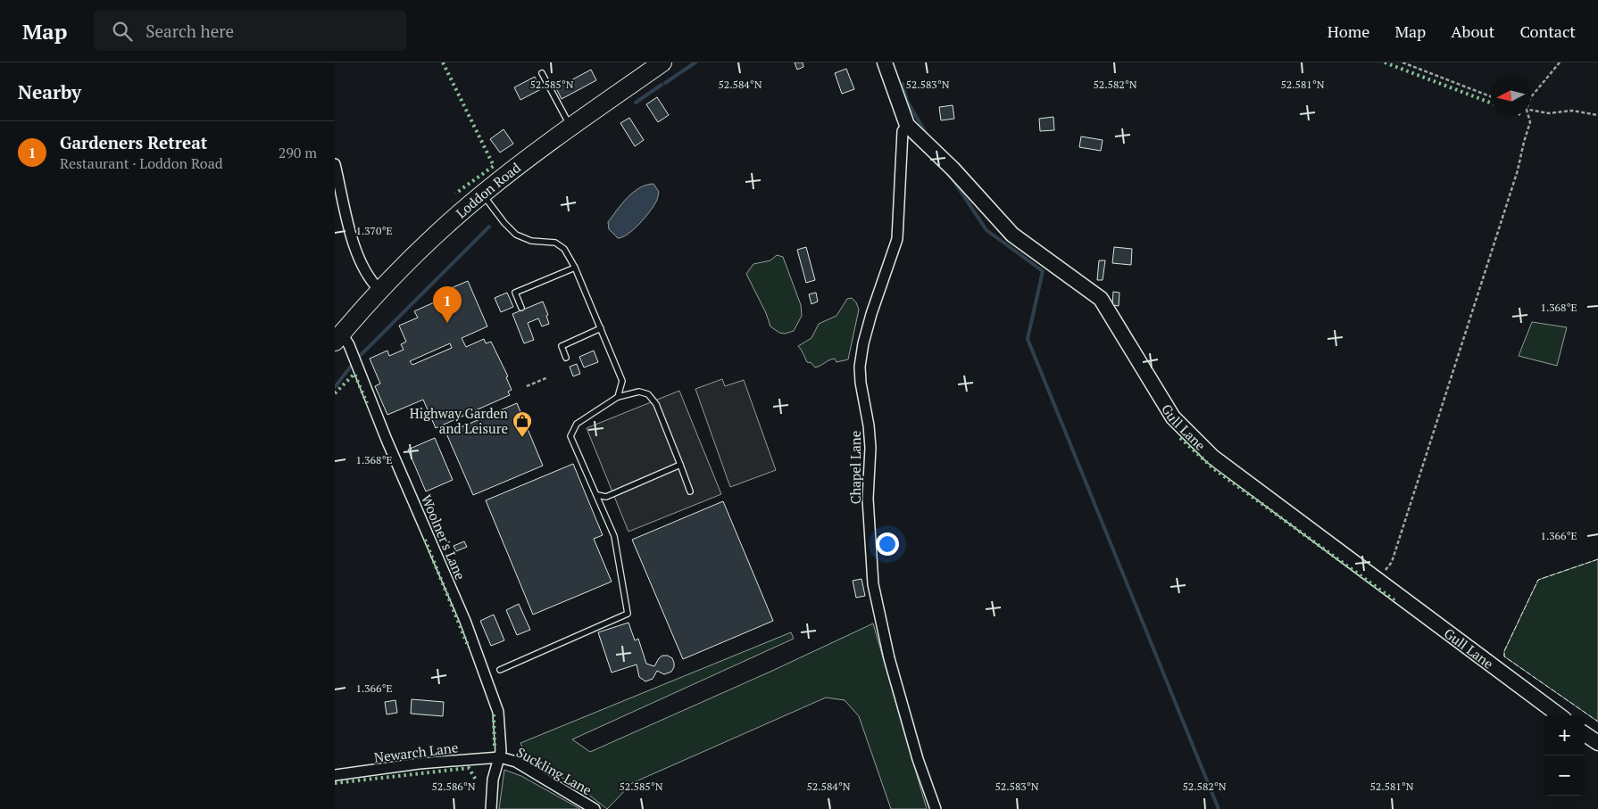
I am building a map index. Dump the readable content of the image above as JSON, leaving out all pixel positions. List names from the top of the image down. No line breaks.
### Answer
{"streets":{"highway":["Loddon Road"],"street":["Gull Lane","Chapel Lane","Woolner's Lane","Newarch Lane","Suckling Lane"]},"crossings":[["Loddon Road","Woolner's Lane"],["Gull Lane","Chapel Lane"],["Woolner's Lane","Newarch Lane"],["Woolner's Lane","Suckling Lane"],["Newarch Lane","Suckling Lane"]],"places":{"shop":["Highway Garden and Leisure"]},"north":"left","page":{"header":"Map","search":"Search here","nav":["Home","Map","About","Contact"],"heading":"Nearby","list":[{"mark":"1","name":"Gardeners Retreat","note":"Restaurant · Loddon Road","value":"290 m"}],"pins":"1","map_buttons":["+","−"]},"coordinates":["52.585°N","52.584°N","52.583°N","52.582°N","52.581°N","1.370°E","1.368°E","1.366°E","52.586°N"]}
